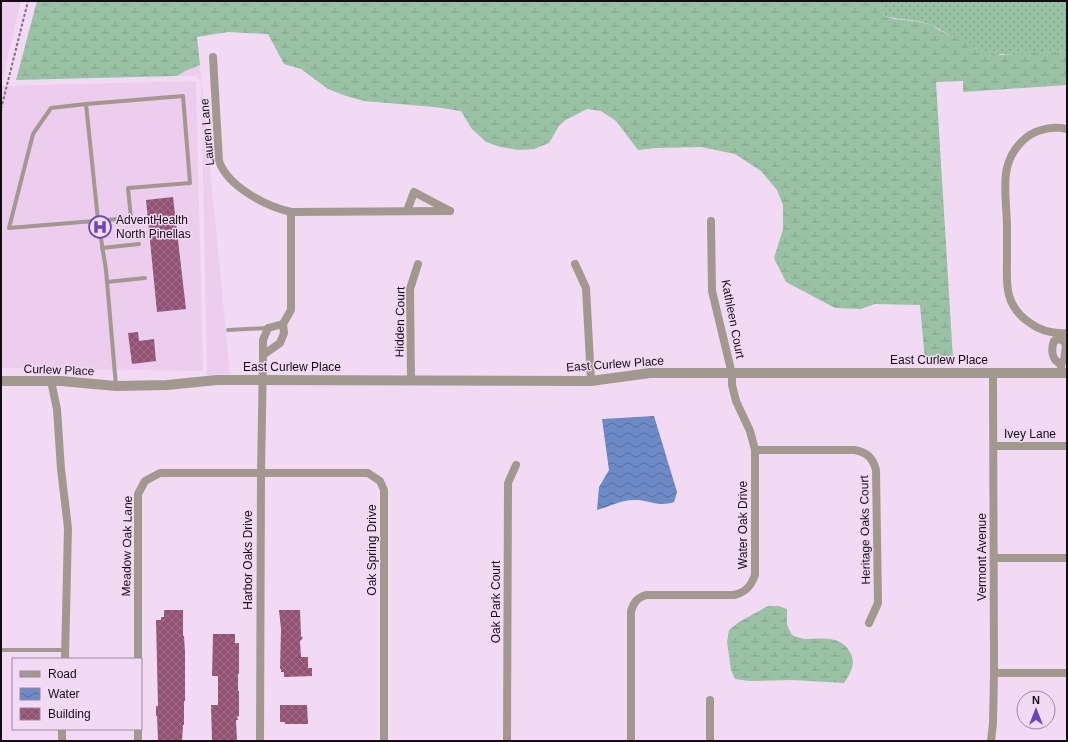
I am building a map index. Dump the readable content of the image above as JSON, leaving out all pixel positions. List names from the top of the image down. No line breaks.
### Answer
{"streets":{"street":["Lauren Lane","Kathleen Court","Hidden Court","East Curlew Place","Curlew Place","Ivey Lane","Water Oak Drive","Heritage Oaks Court","Meadow Oak Lane","Oak Spring Drive","Vermont Avenue","Harbor Oaks Drive","Oak Park Court"]},"crossings":[["Kathleen Court","East Curlew Place"],["Kathleen Court","Water Oak Drive"],["Hidden Court","East Curlew Place"],["East Curlew Place","Curlew Place"],["East Curlew Place","Water Oak Drive"],["East Curlew Place","Vermont Avenue"],["East Curlew Place","Harbor Oaks Drive"],["Ivey Lane","Vermont Avenue"],["Water Oak Drive","Heritage Oaks Court"],["Meadow Oak Lane","Oak Spring Drive"],["Meadow Oak Lane","Harbor Oaks Drive"],["Oak Spring Drive","Harbor Oaks Drive"]],"places":{"hospital":["AdventHealth North Pinellas"]},"legend":["Road","Water","Building"],"north":"top"}
